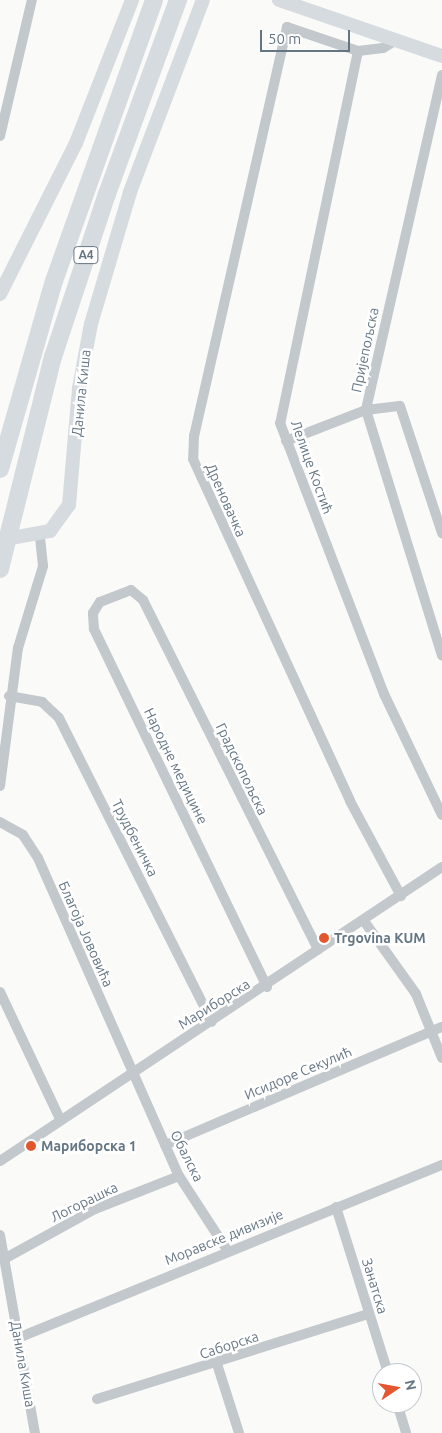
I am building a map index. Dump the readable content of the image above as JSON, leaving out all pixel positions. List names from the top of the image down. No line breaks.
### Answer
{"streets":{"highway":["A4"],"street":["Пријепољска","Данила Киша","Лелице Костић","Дреновачка","Народне медицине","Градскопољска","Трудбеничка","Благоја Јововића","Мариборска","Исидоре Секулић","Обалска","Логорашка","Моравске дивизије","Занатска","Саборска"]},"crossings":[["Данила Киша","Логорашка"],["Данила Киша","Моравске дивизије"],["Лелице Костић","Дреновачка"],["Дреновачка","Мариборска"],["Народне медицине","Градскопољска"],["Народне медицине","Мариборска"],["Градскопољска","Мариборска"],["Трудбеничка","Мариборска"],["Благоја Јововића","Мариборска"],["Благоја Јововића","Обалска"],["Мариборска","Обалска"],["Исидоре Секулић","Обалска"],["Обалска","Логорашка"],["Обалска","Моравске дивизије"],["Моравске дивизије","Занатска"],["Занатска","Саборска"]],"places":["Trgovina KUM","Мариборска 1"],"scale_bar":"50 m","north":"right"}
